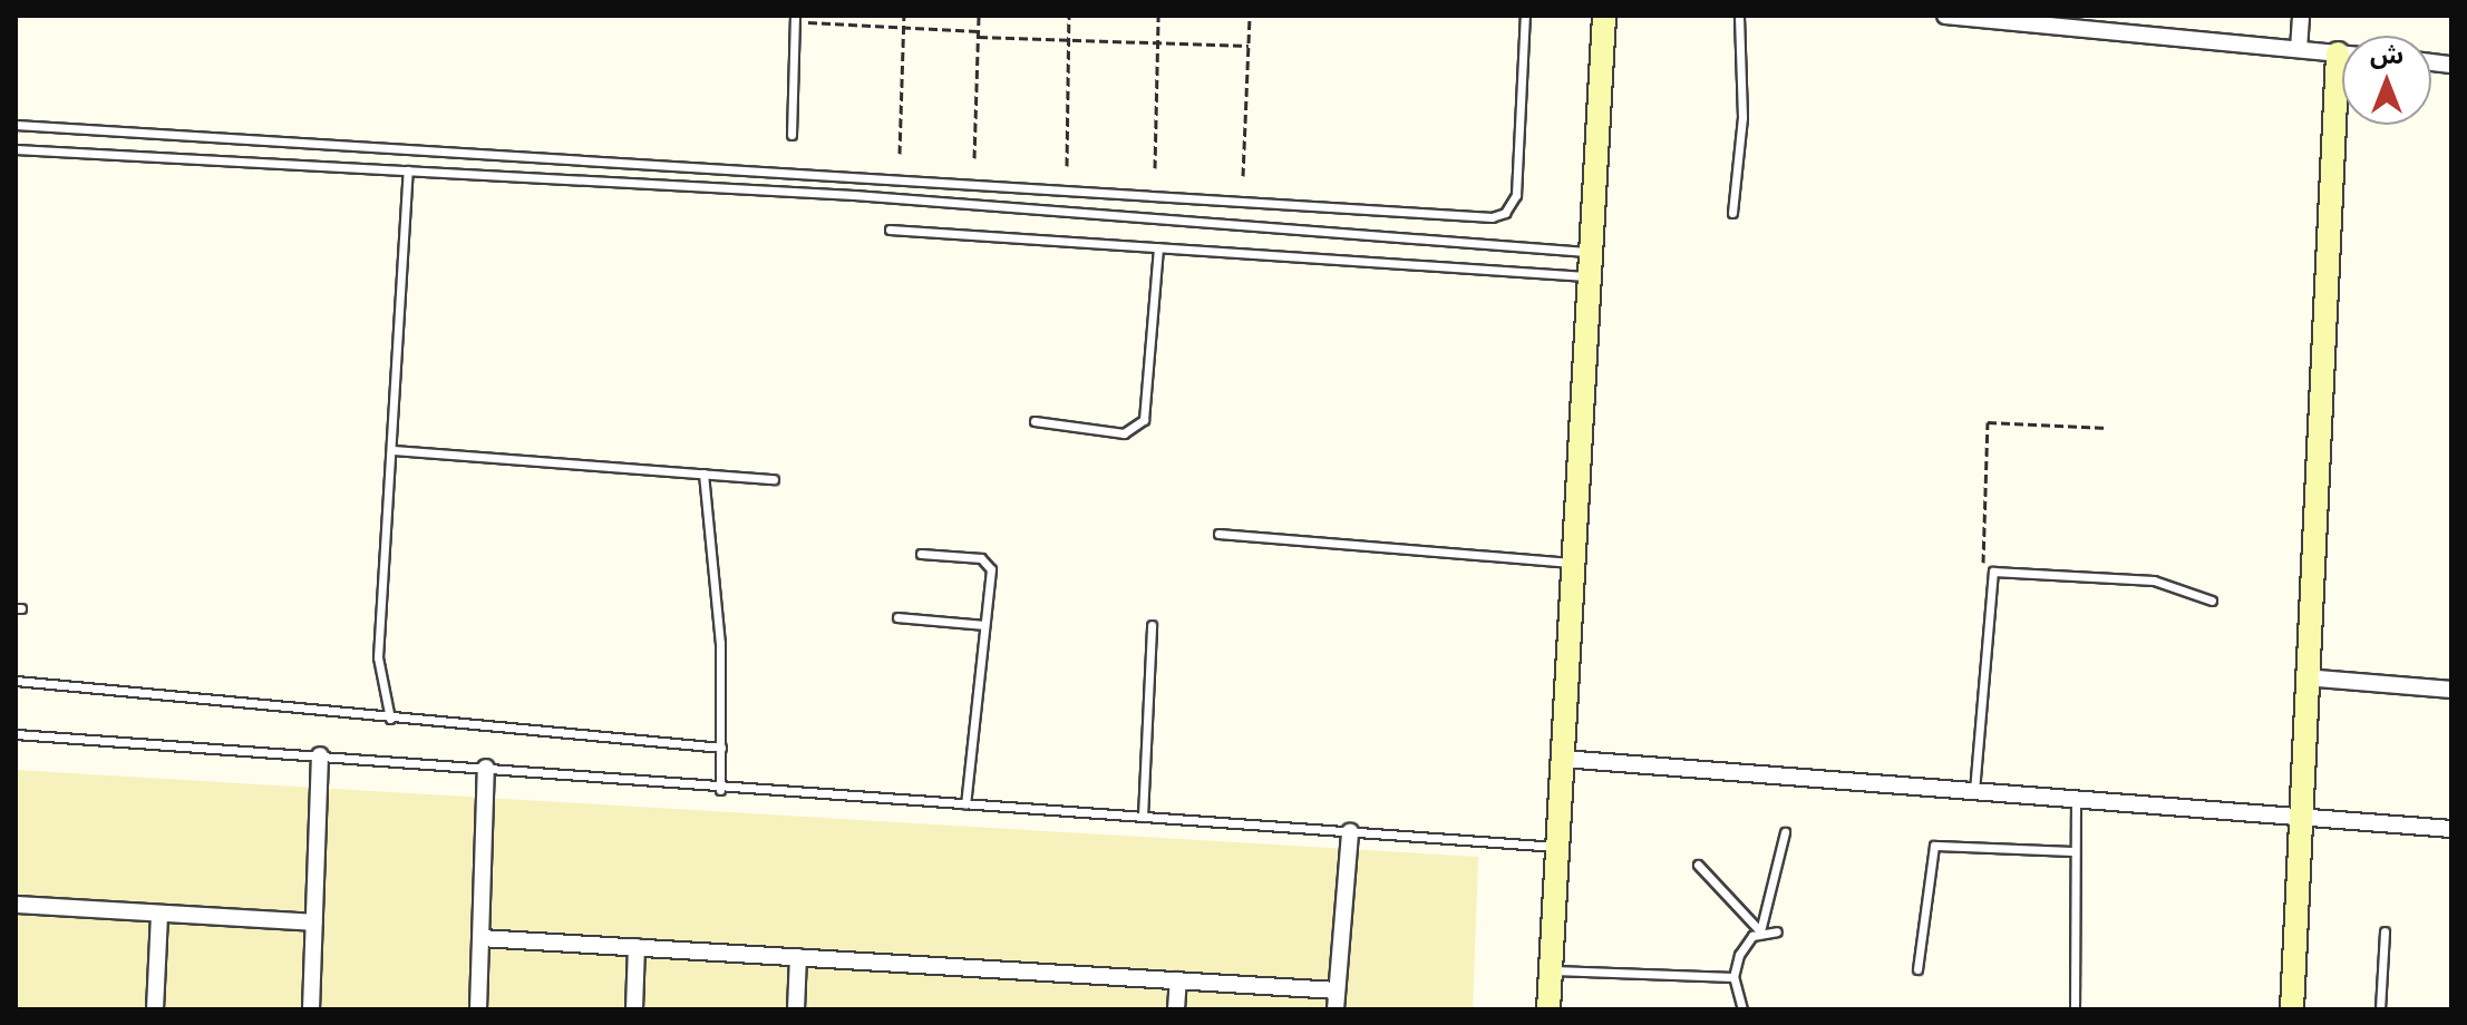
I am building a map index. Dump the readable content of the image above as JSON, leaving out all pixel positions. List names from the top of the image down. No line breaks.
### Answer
{"north":"top"}
